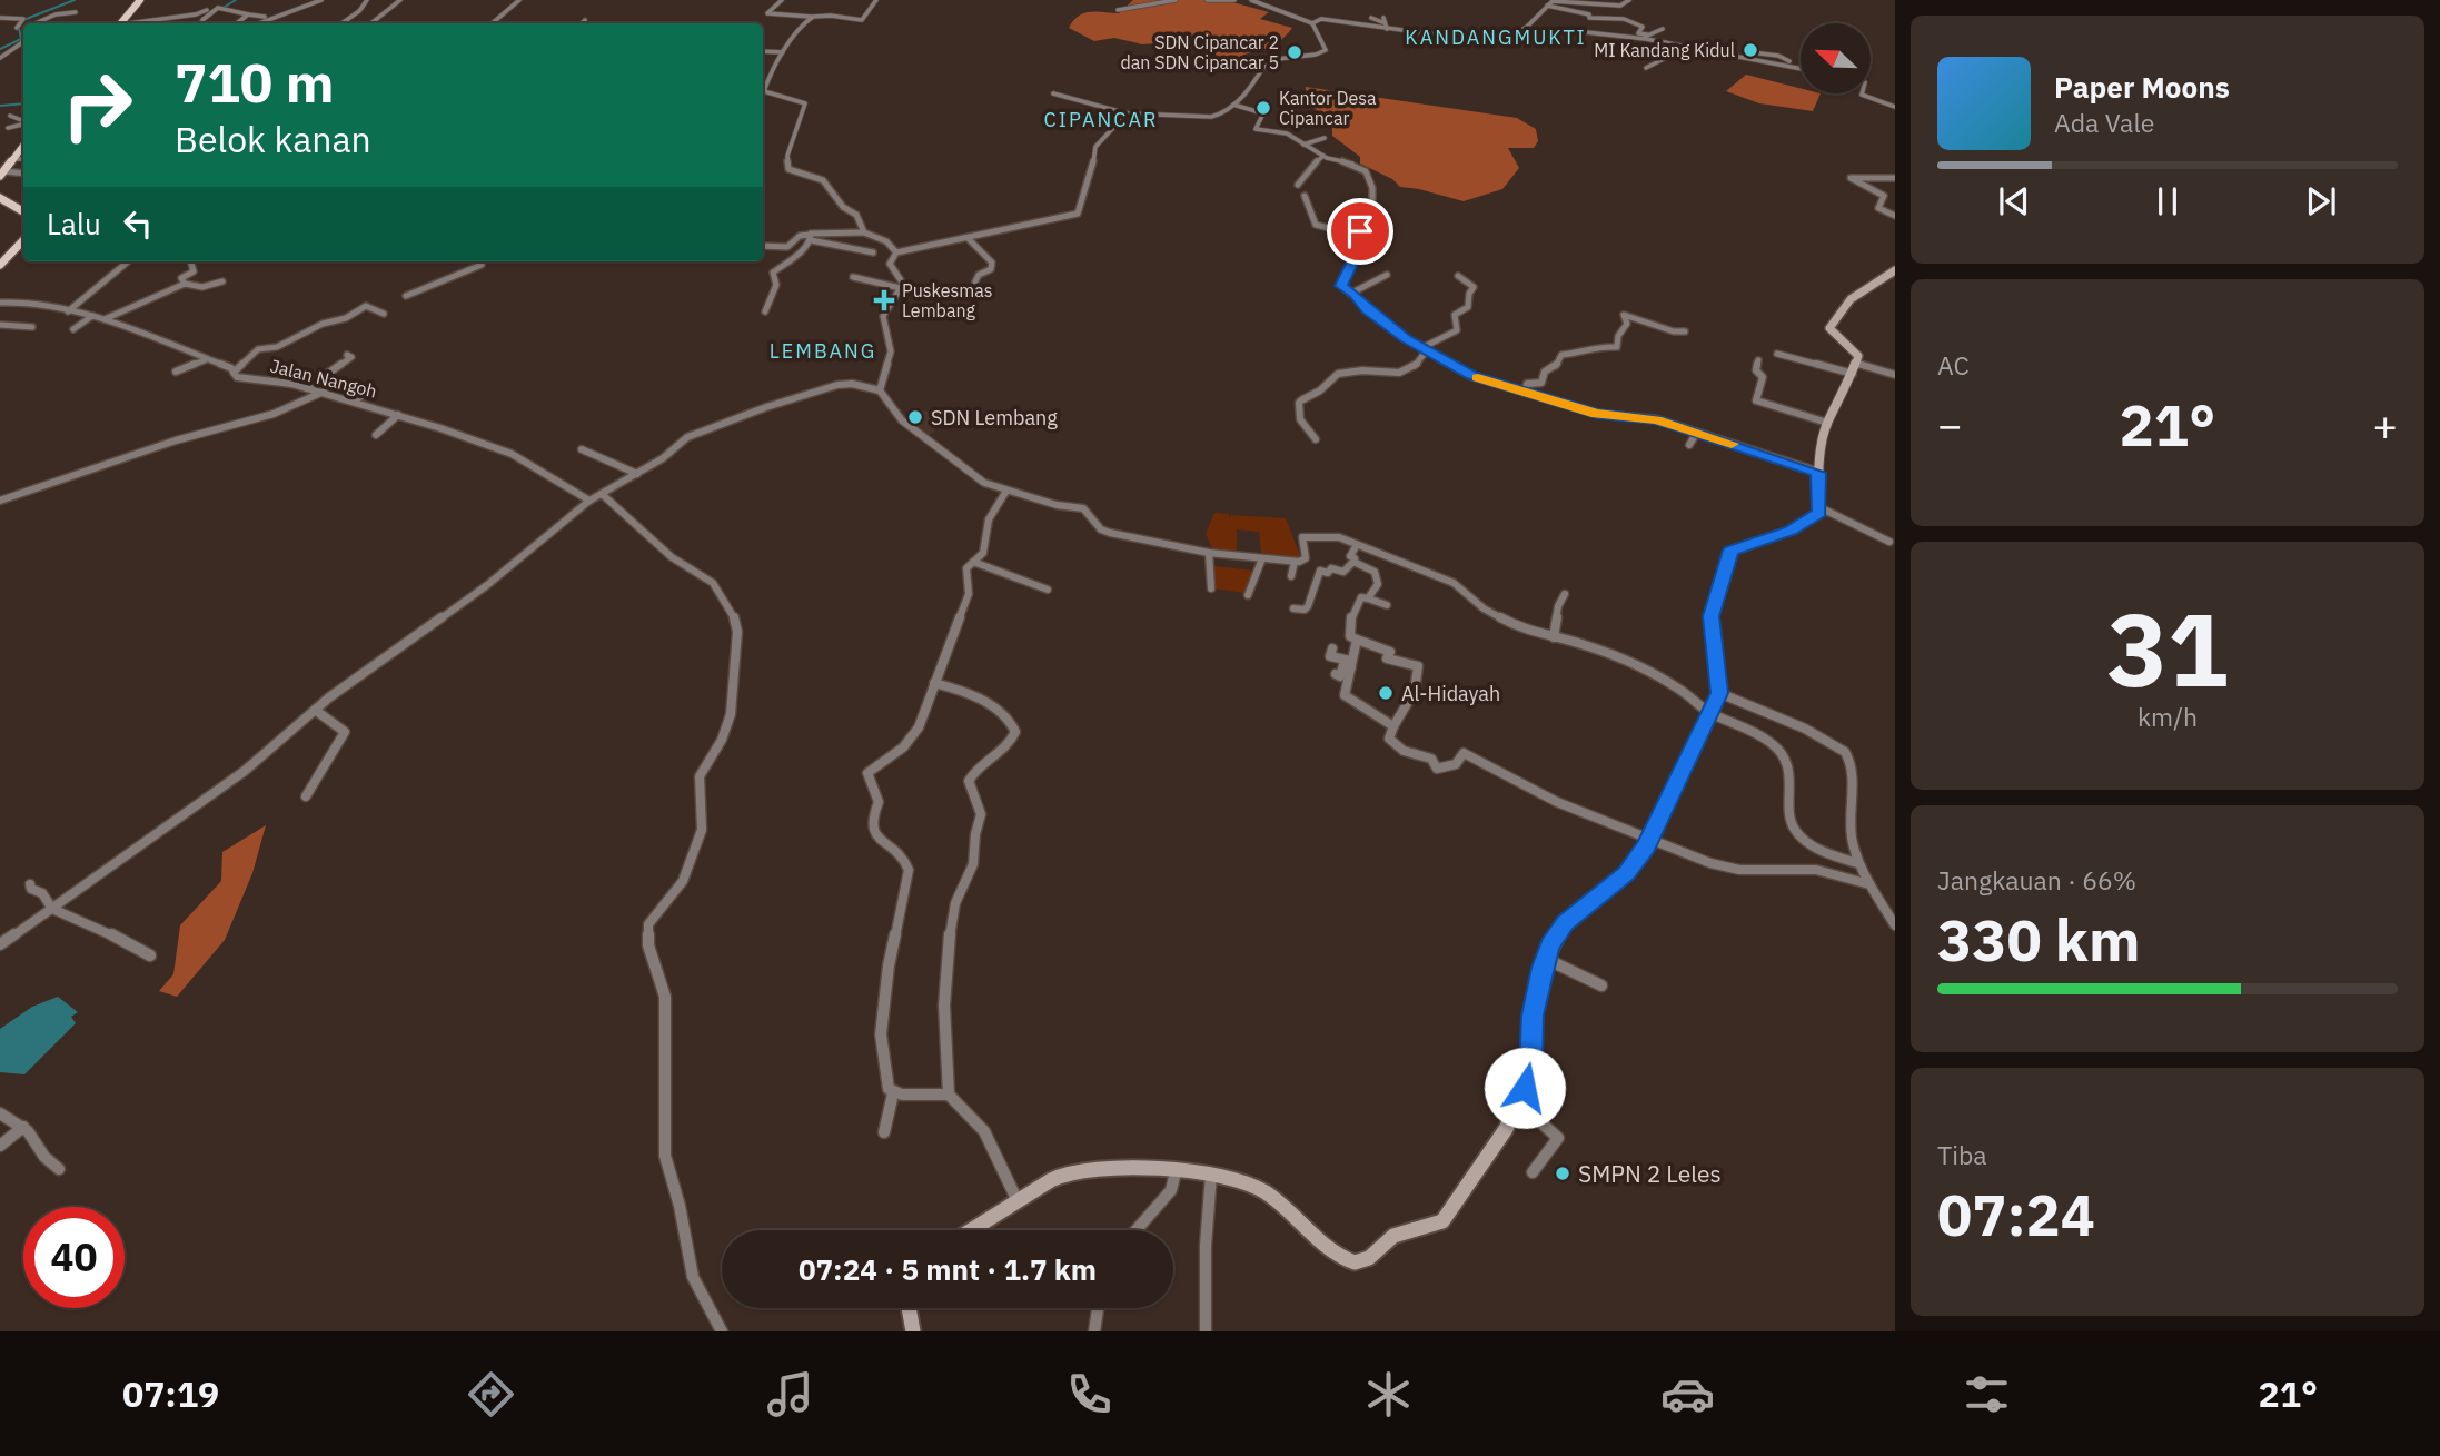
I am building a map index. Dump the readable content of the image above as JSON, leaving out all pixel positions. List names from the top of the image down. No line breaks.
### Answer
{"streets":{"street":["Jalan Nangoh"]},"districts":["KANDANGMUKTI","CIPANCAR","LEMBANG"],"places":{"other":["MI Kandang Kidul","SDN Cipancar 2 dan SDN Cipancar 5","Kantor Desa Cipancar","SDN Lembang","Al-Hidayah","SMPN 2 Leles"],"health":["Puskesmas Lembang"]},"north":"top left","page":{"turn":["710 m","Belok kanan"],"song":["Paper Moons","Ada Vale"],"then":"Lalu","tile":["AC",["31","km/h"],["Jangkauan · 66%","330 km"],["Tiba","07:24"]],"heat":["−","21°","+"],"limit":"40","trip":"07:24 · 5 mnt · 1.7 km","tabs":["07:19","21°"]}}
